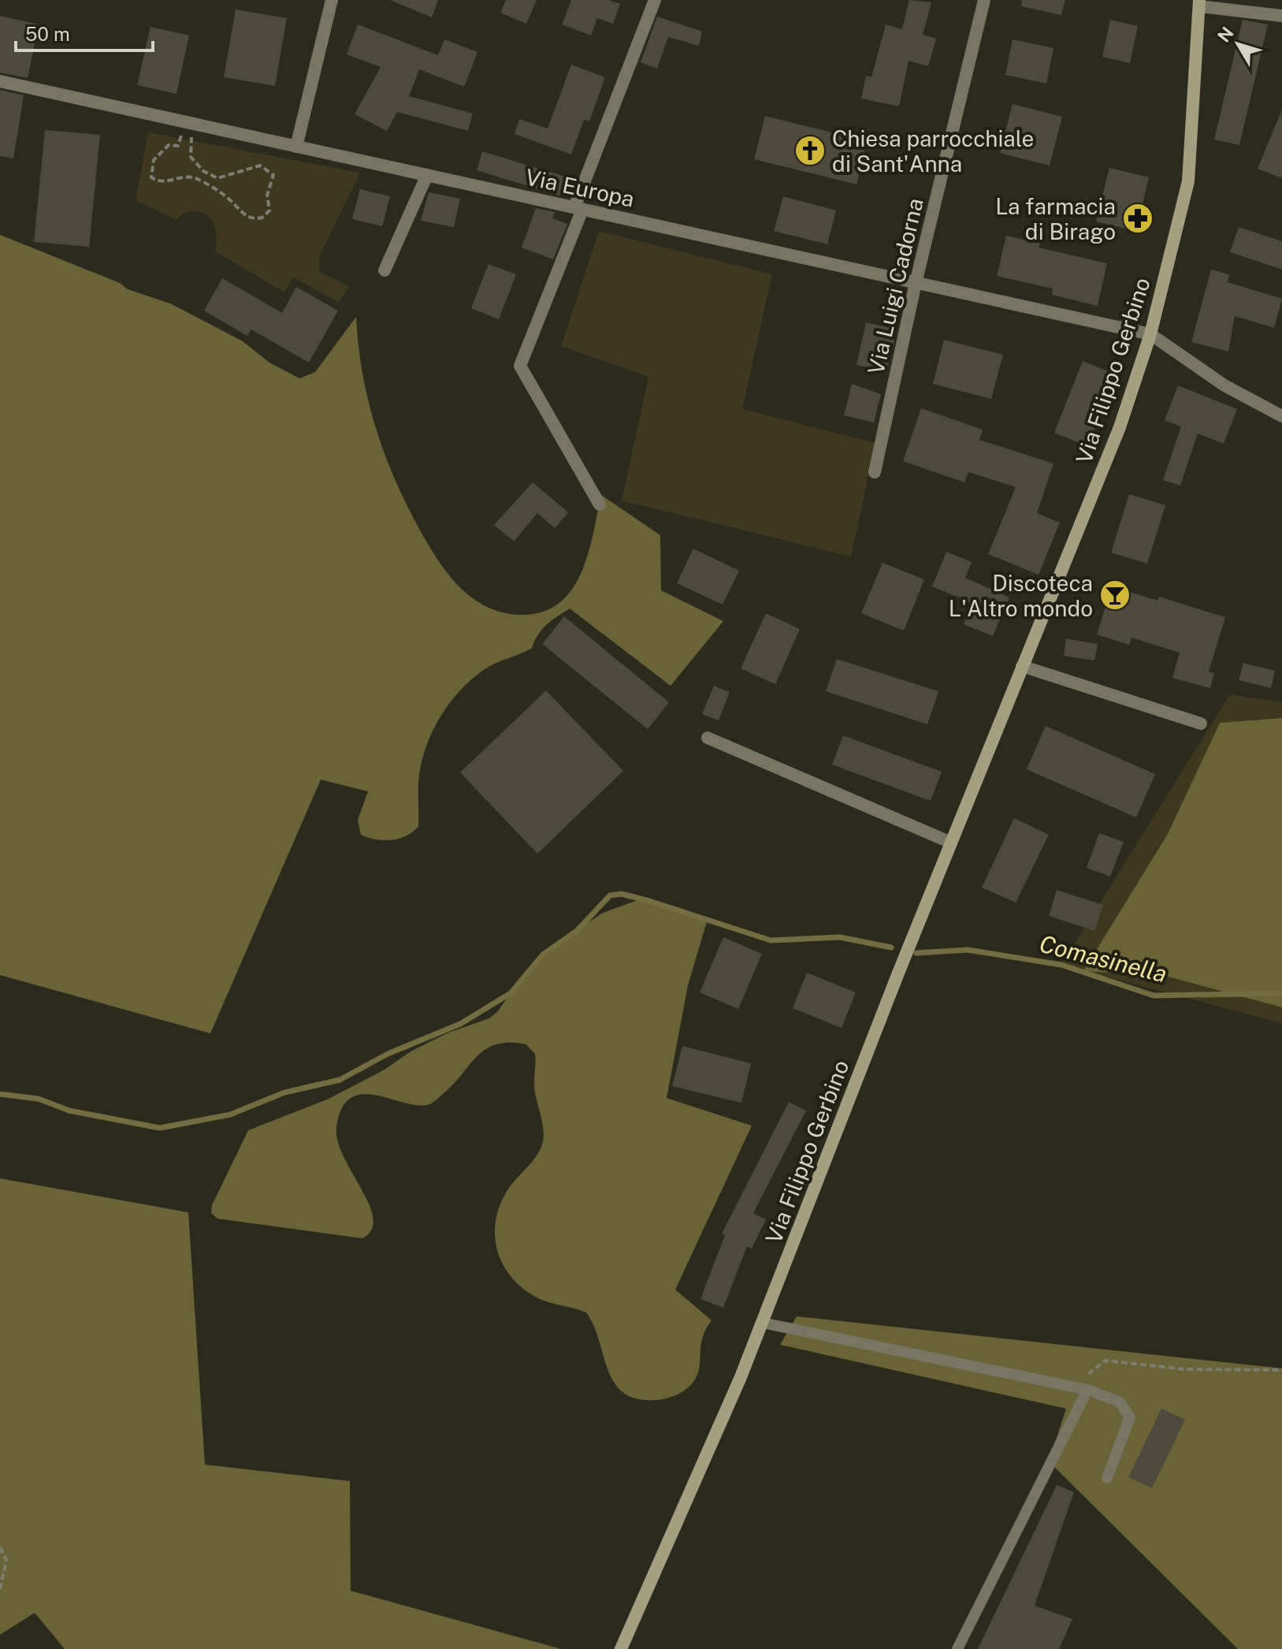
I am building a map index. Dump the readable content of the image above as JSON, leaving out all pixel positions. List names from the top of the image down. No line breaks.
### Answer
{"streets":{"street":["Via Europa","Via Luigi Cadorna","Via Filippo Gerbino"]},"crossings":[["Via Europa","Via Luigi Cadorna"],["Via Europa","Via Filippo Gerbino"]],"water":["Comasinella"],"places":{"church":["Chiesa parrocchiale di Sant'Anna"],"pharmacy":["La farmacia di Birago"],"bar":["Discoteca L'Altro mondo"]},"scale_bar":"50 m","north":"top left"}
